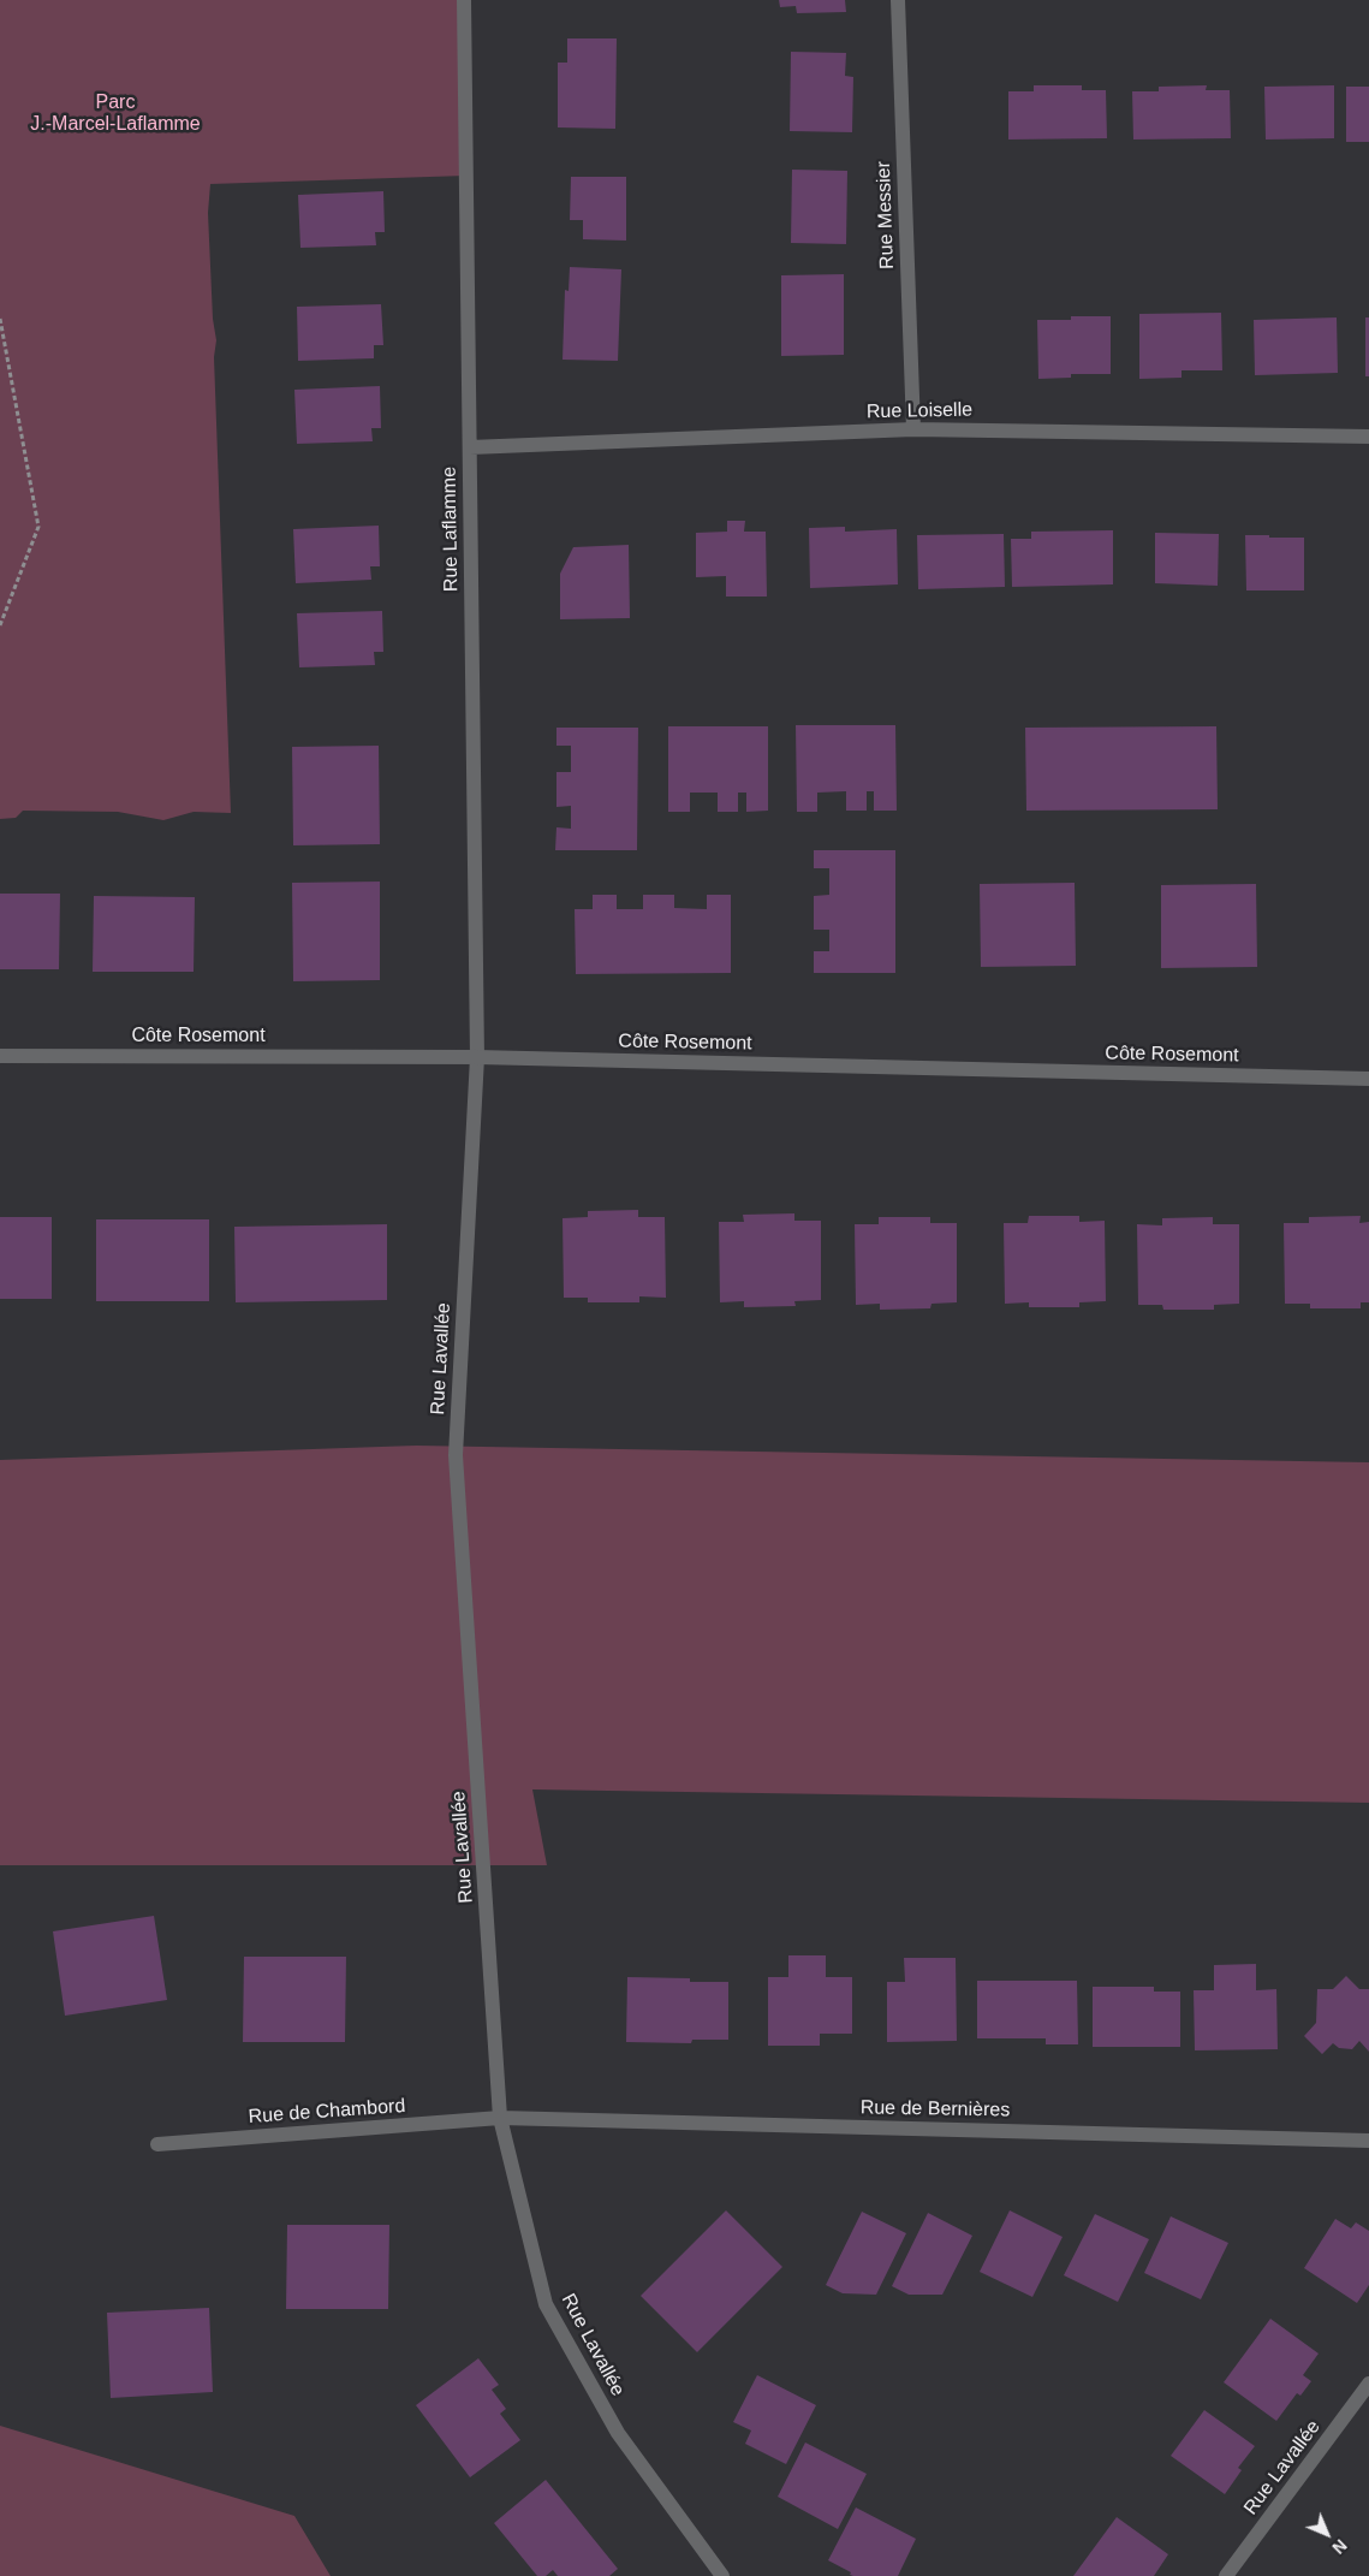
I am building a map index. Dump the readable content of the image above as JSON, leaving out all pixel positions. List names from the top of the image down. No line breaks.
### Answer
{"streets":{"street":["Rue Messier","Rue Loiselle","Rue Laflamme","Côte Rosemont","Rue Lavallée","Rue de Bernières","Rue de Chambord"]},"crossings":[["Rue Messier","Rue Loiselle"],["Rue Loiselle","Rue Laflamme"],["Rue Laflamme","Côte Rosemont"],["Rue Laflamme","Rue Lavallée"],["Côte Rosemont","Rue Lavallée"],["Rue Lavallée","Rue de Bernières"],["Rue Lavallée","Rue de Chambord"],["Rue de Bernières","Rue de Chambord"]],"parks":["Parc J.-Marcel-Laflamme"],"north":"bottom right"}
